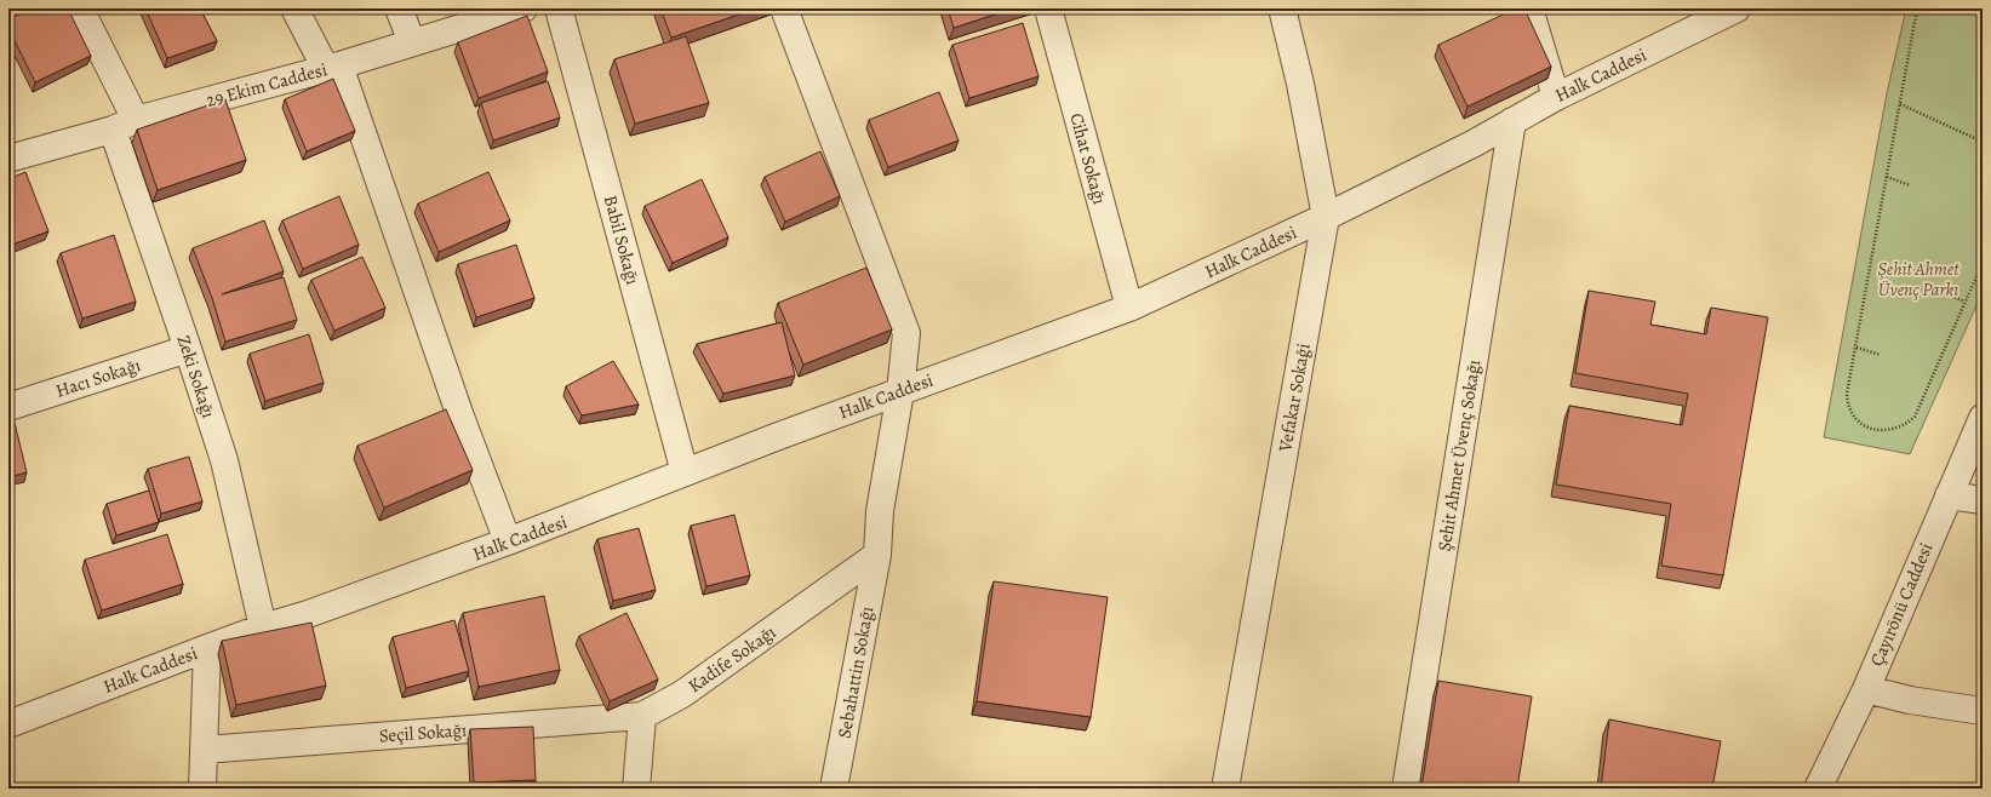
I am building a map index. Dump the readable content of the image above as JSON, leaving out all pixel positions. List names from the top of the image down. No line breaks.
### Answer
{"streets":{"street":["Halk Caddesi","29 Ekim Caddesi","Cihat Sokağı","Babil Sokağı","Zeki Sokağı","Hacı Sokağı","Vefakar Sokaği","Şehit Ahmet Üvenç Sokağı","Çayırönü Caddesi","Kadife Sokağı","Sebahattin Sokağı","Seçil Sokağı"]},"crossings":[["Halk Caddesi","Cihat Sokağı"],["Halk Caddesi","Babil Sokağı"],["Halk Caddesi","Zeki Sokağı"],["Halk Caddesi","Vefakar Sokaği"],["Halk Caddesi","Şehit Ahmet Üvenç Sokağı"],["Halk Caddesi","Sebahattin Sokağı"],["29 Ekim Caddesi","Zeki Sokağı"],["Zeki Sokağı","Hacı Sokağı"],["Kadife Sokağı","Sebahattin Sokağı"],["Kadife Sokağı","Seçil Sokağı"]],"parks":["Şehit Ahmet Üvenç Parkı"]}
